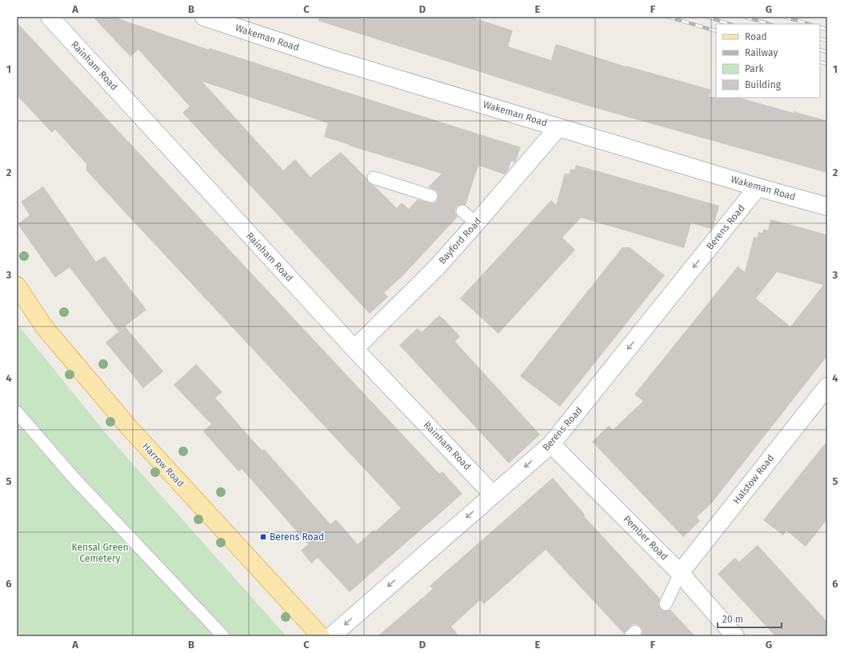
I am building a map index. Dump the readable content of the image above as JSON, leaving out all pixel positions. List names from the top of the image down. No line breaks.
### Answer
{"streets":{"main road":["Harrow Road"],"street":["Wakeman Road","Rainham Road","Berens Road","Bayford Road","Halstow Road","Pember Road"]},"crossings":[["Wakeman Road","Berens Road"],["Wakeman Road","Bayford Road"],["Rainham Road","Berens Road"],["Rainham Road","Bayford Road"],["Berens Road","Pember Road"],["Halstow Road","Pember Road"]],"one_way":["Berens Road"],"parks":["Kensal Green Cemetery"],"places":{"transit":["Berens Road"]},"legend":["Road","Railway","Park","Building"],"scale_bar":"20 m","grid":{"columns":["A","B","C","D","E","F","G"],"rows":["1","2","3","4","5","6"]}}
